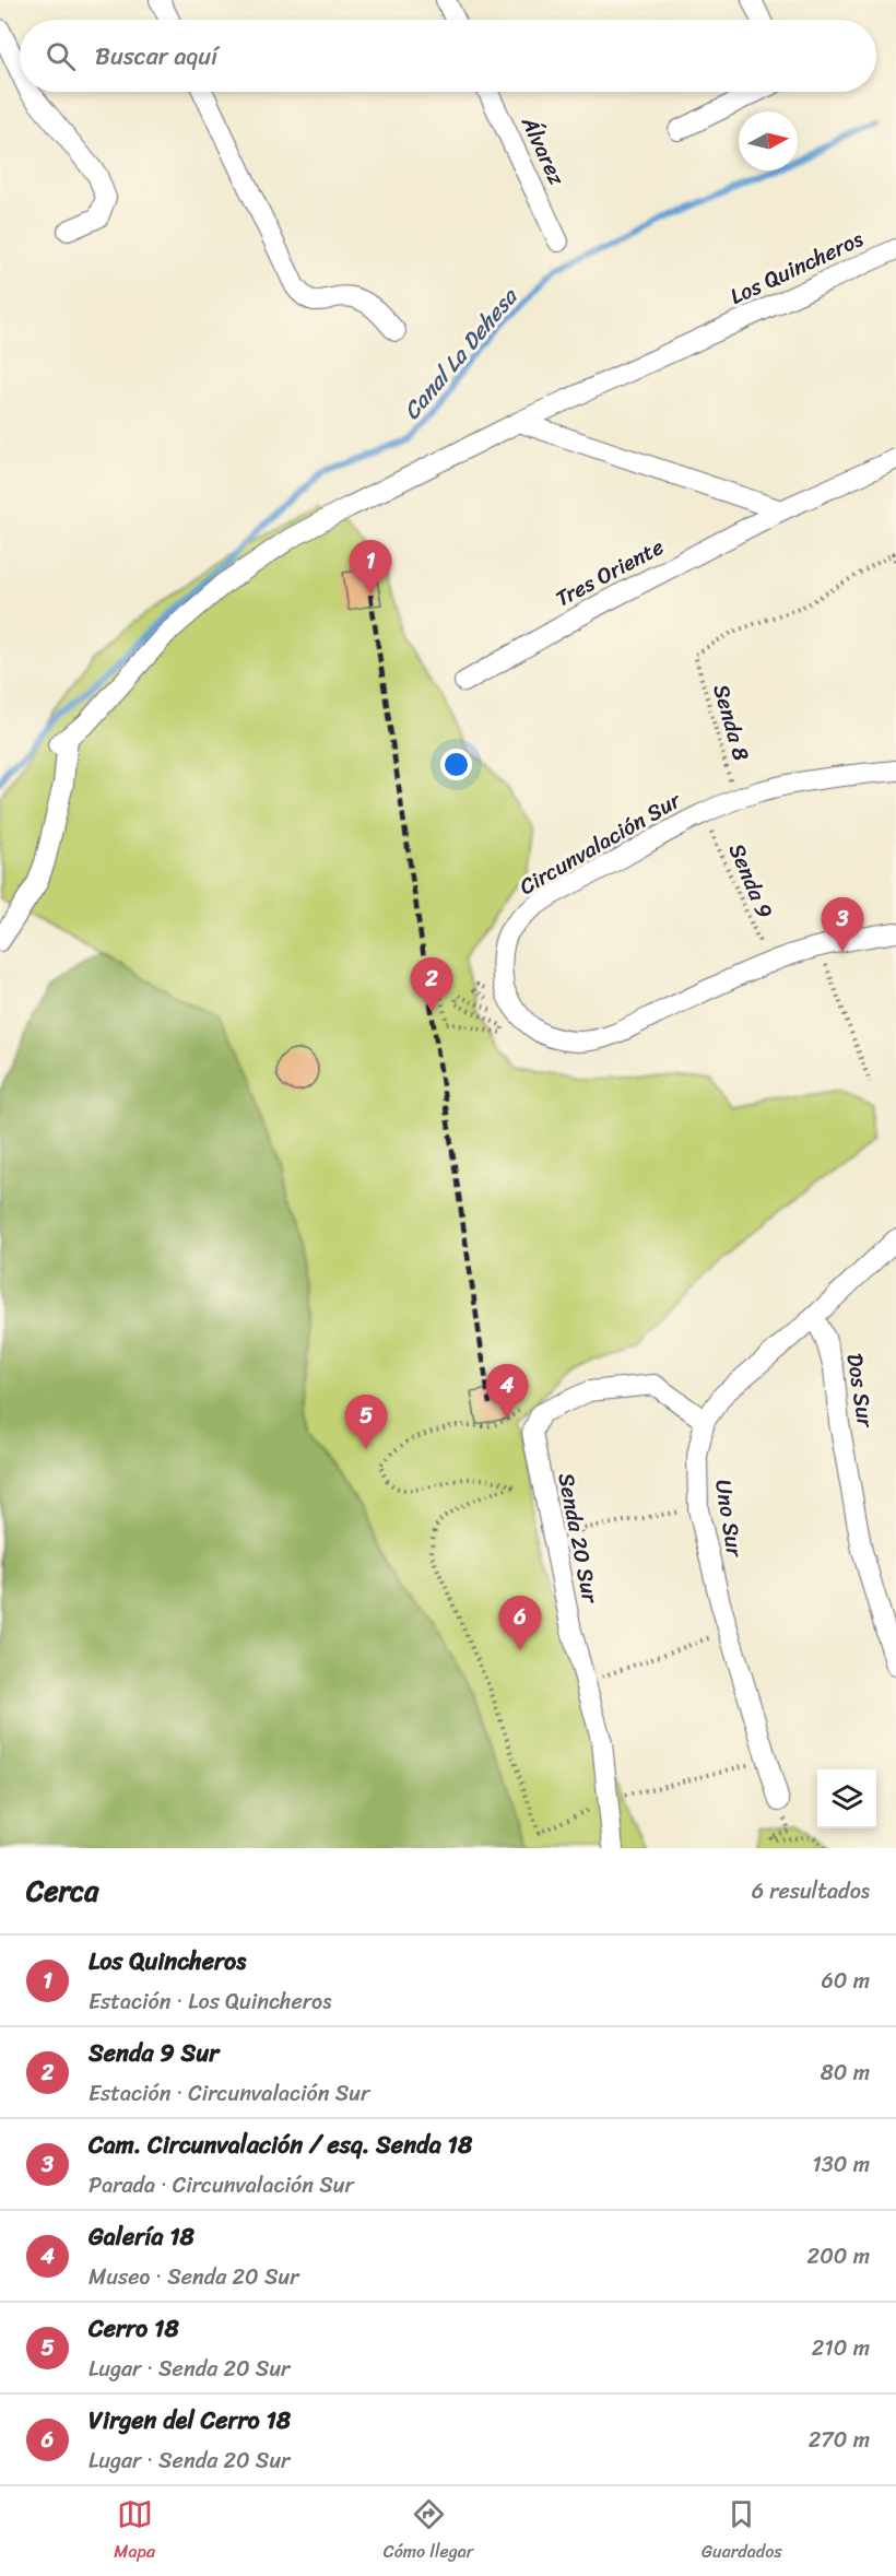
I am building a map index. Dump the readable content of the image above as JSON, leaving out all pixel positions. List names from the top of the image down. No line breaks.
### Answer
{"streets":{"street":["Álvarez","Los Quincheros","Tres Oriente","Circunvalación Sur","Dos Sur","Uno Sur","Senda 20 Sur"],"path":["Senda 8","Senda 9"]},"crossings":[["Senda 8","Circunvalación Sur"],["Circunvalación Sur","Senda 9"],["Dos Sur","Uno Sur"],["Uno Sur","Senda 20 Sur"]],"water":["Canal La Dehesa"],"north":"right","page":{"search":"Buscar aquí","pins":["1","3","2","4","5","6"],"heading":["Cerca","6 resultados"],"list":[{"mark":"1","name":"Los Quincheros","note":"Estación · Los Quincheros","value":"60 m"},{"mark":"2","name":"Senda 9 Sur","note":"Estación · Circunvalación Sur","value":"80 m"},{"mark":"3","name":"Cam. Circunvalación / esq. Senda 18","note":"Parada · Circunvalación Sur","value":"130 m"},{"mark":"4","name":"Galería 18","note":"Museo · Senda 20 Sur","value":"200 m"},{"mark":"5","name":"Cerro 18","note":"Lugar · Senda 20 Sur","value":"210 m"},{"mark":"6","name":"Virgen del Cerro 18","note":"Lugar · Senda 20 Sur","value":"270 m"}],"nav":["Mapa","Cómo llegar","Guardados"]}}
